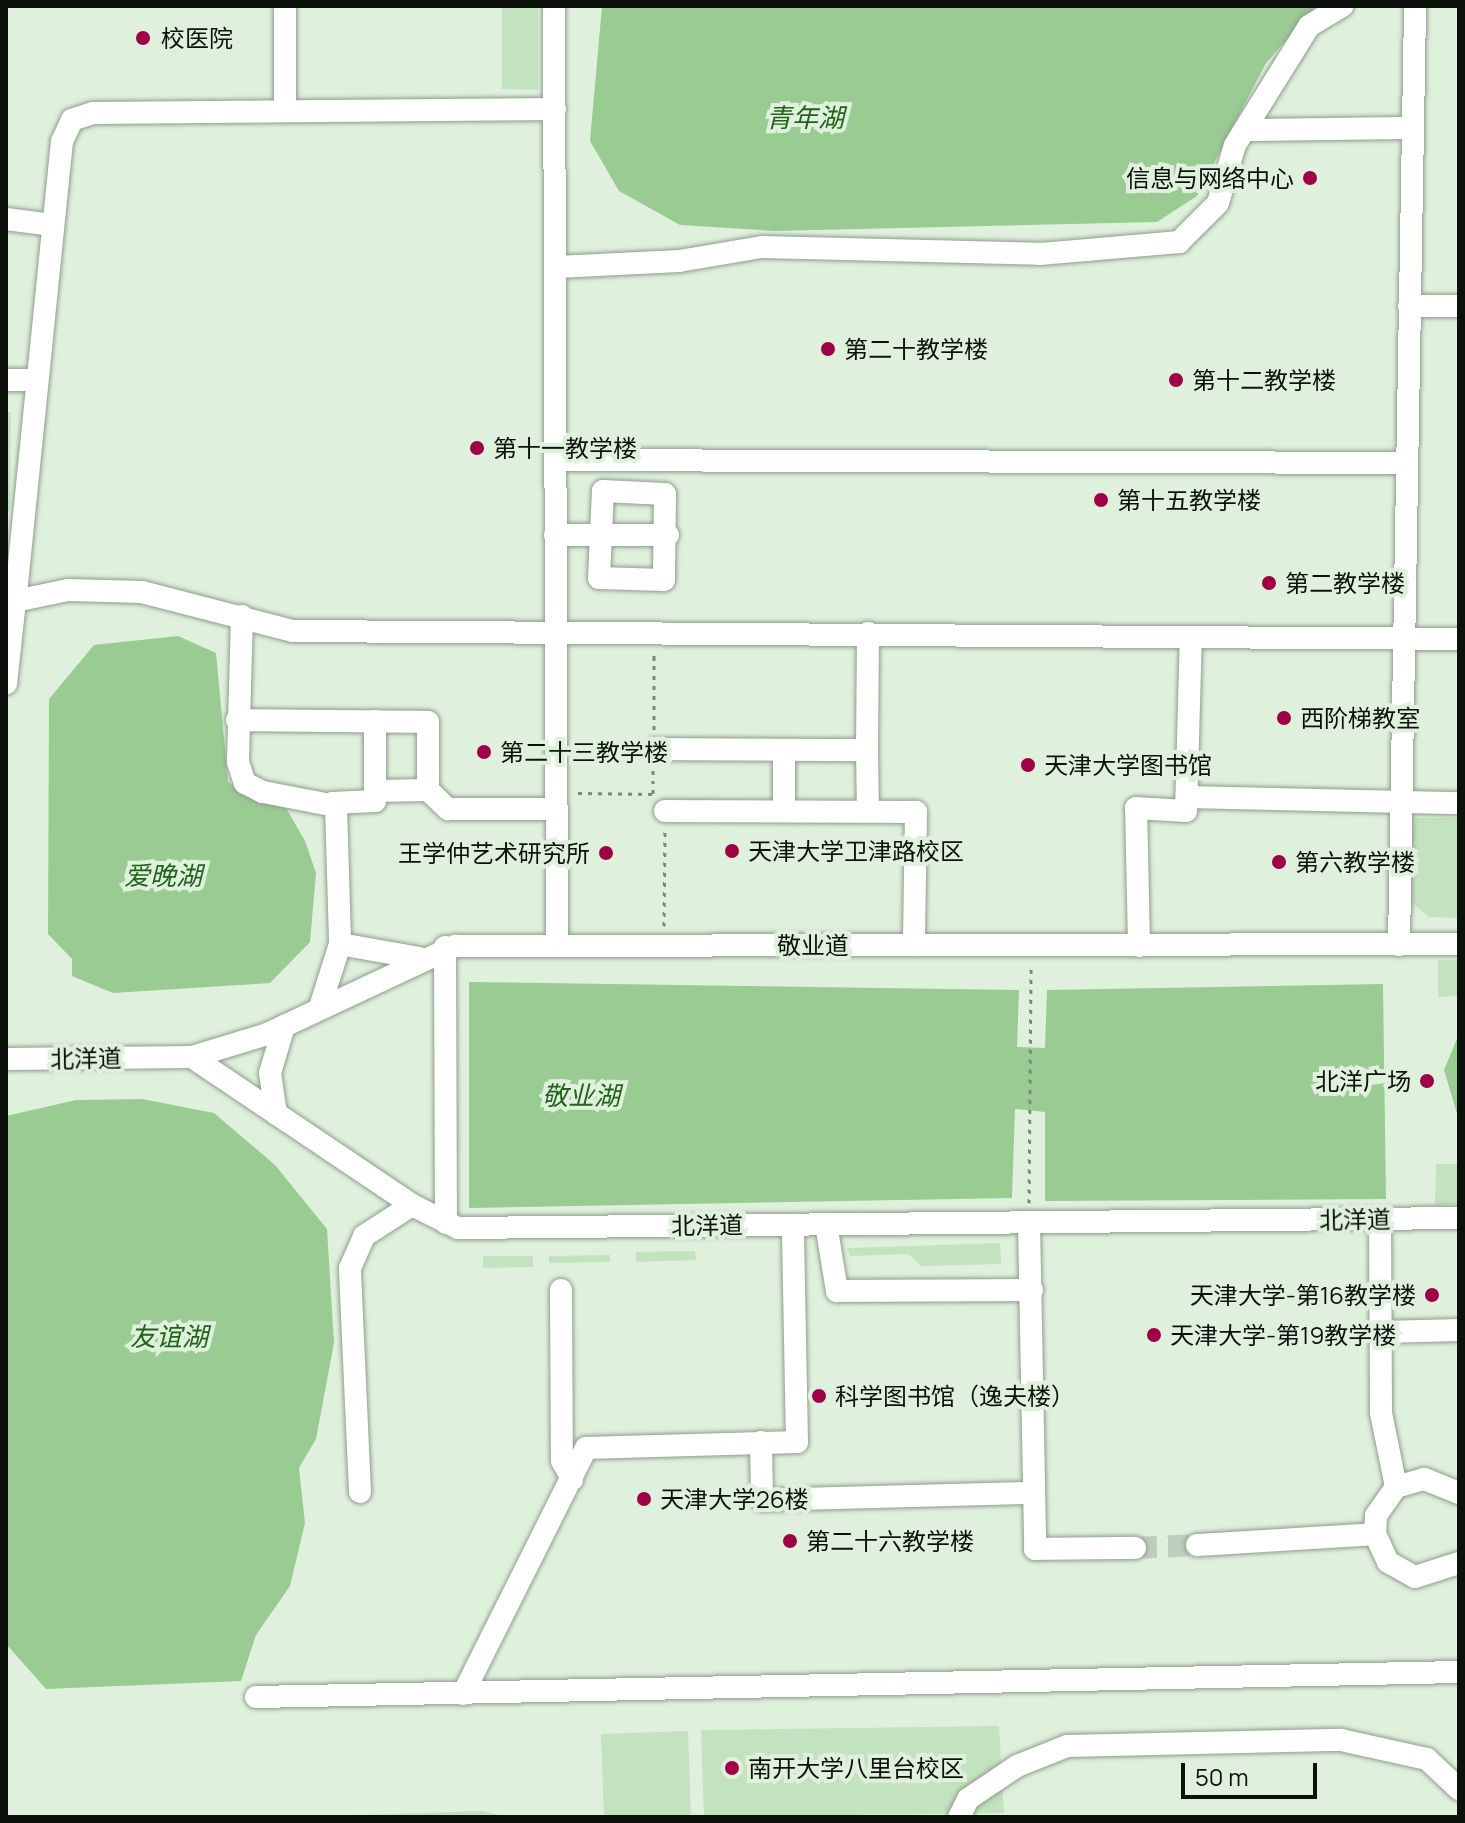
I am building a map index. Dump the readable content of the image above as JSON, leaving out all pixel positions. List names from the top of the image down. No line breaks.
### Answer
{"streets":{"street":["敬业道","北洋道"]},"crossings":[["敬业道","北洋道"]],"water":["青年湖","爱晚湖","敬业湖","友谊湖"],"places":["校医院","信息与网络中心","第二十教学楼","第十二教学楼","第十一教学楼","第十五教学楼","第二教学楼","西阶梯教室","第二十三教学楼","天津大学图书馆","天津大学卫津路校区","王学仲艺术研究所","第六教学楼","北洋广场","天津大学-第16教学楼","天津大学-第19教学楼","科学图书馆（逸夫楼）","天津大学26楼","第二十六教学楼","南开大学八里台校区"],"scale_bar":"50 m"}
